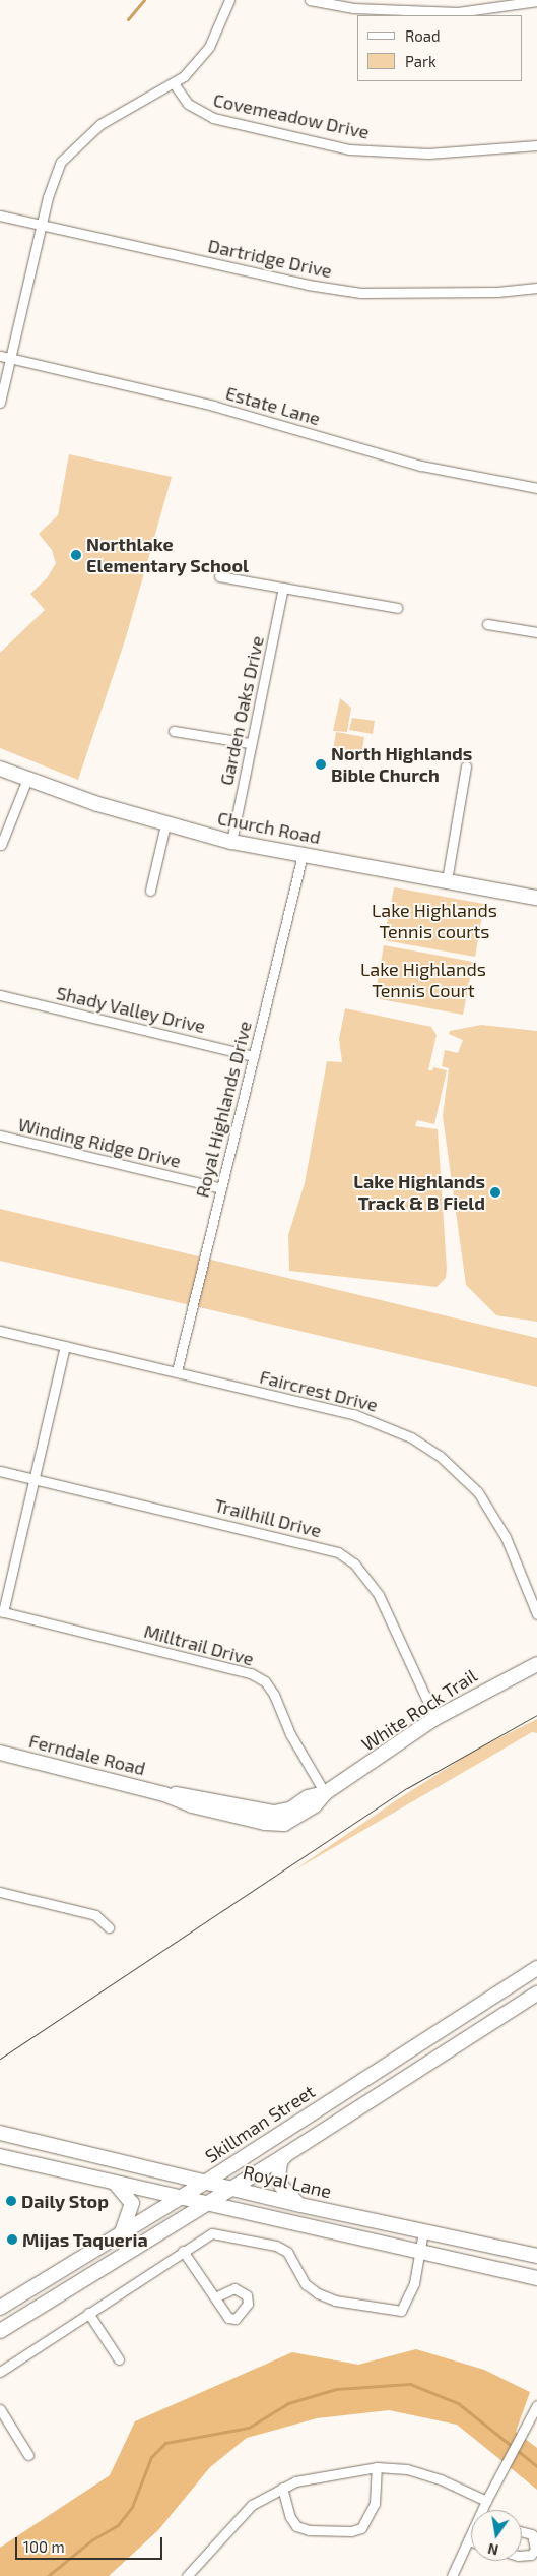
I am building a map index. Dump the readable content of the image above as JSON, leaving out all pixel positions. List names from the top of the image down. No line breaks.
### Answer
{"streets":{"main road":["Church Road","White Rock Trail","Ferndale Road","Skillman Street","Royal Lane"],"street":["Covemeadow Drive","Dartridge Drive","Estate Lane","Garden Oaks Drive","Shady Valley Drive","Royal Highlands Drive","Winding Ridge Drive","Faircrest Drive","Trailhill Drive","Milltrail Drive"]},"crossings":[["Garden Oaks Drive","Church Road"],["Church Road","Royal Highlands Drive"],["Shady Valley Drive","Royal Highlands Drive"],["Royal Highlands Drive","Winding Ridge Drive"],["Royal Highlands Drive","Faircrest Drive"],["Trailhill Drive","White Rock Trail"],["Milltrail Drive","White Rock Trail"],["White Rock Trail","Ferndale Road"],["Skillman Street","Royal Lane"]],"parks":["Lake Highlands Tennis courts","Lake Highlands Tennis Court"],"places":["Northlake Elementary School","North Highlands Bible Church","Lake Highlands Track & B Field","Daily Stop","Mijas Taqueria"],"legend":["Road","Park"],"scale_bar":"100 m","north":"bottom"}
